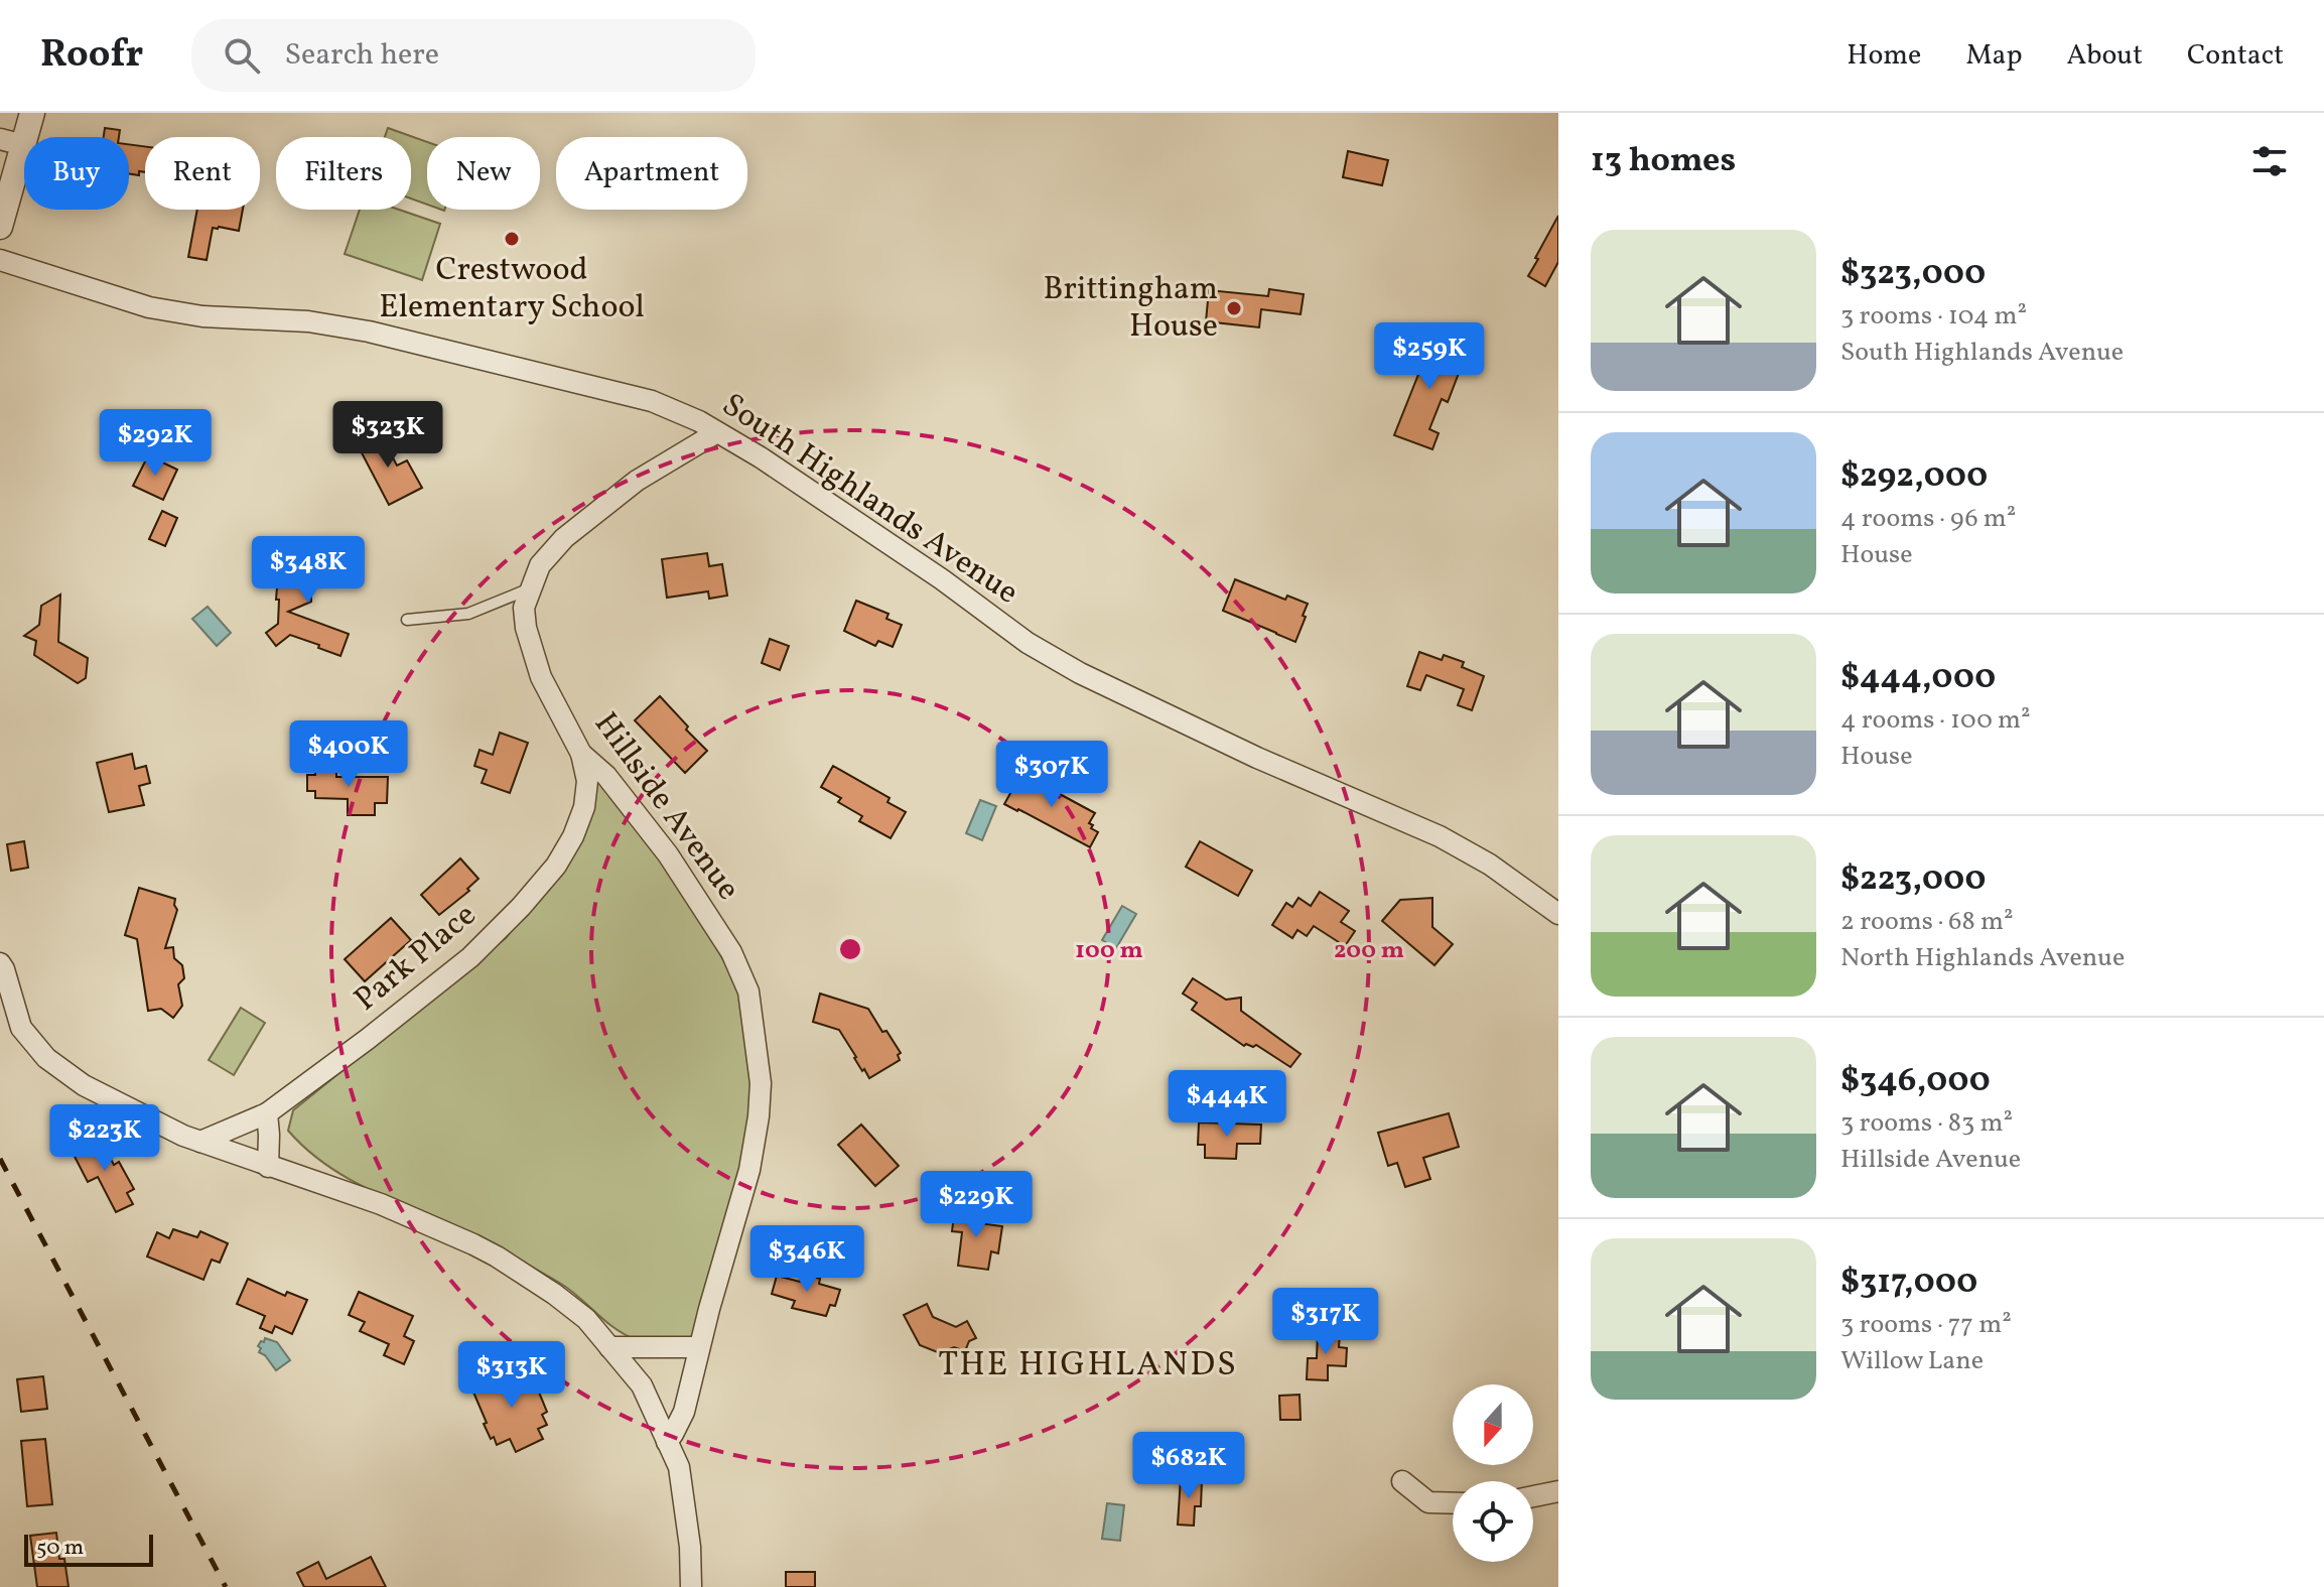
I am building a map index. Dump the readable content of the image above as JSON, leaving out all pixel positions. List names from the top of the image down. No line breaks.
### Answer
{"streets":{"street":["South Highlands Avenue","Hillside Avenue","Park Place"]},"crossings":[["South Highlands Avenue","Hillside Avenue"],["Hillside Avenue","Park Place"]],"districts":["THE HIGHLANDS"],"places":["Crestwood Elementary School","Brittingham House"],"scale_bar":"50 m","north":"bottom","page":{"header":"Roofr","search":"Search here","nav":["Home","Map","About","Contact"],"heading":"13 homes","chip":["Buy","Rent","Filters","New","Apartment"],"list":[{"name":"$323,000","note":"3 rooms · 104 m² · South Highlands Avenue"},{"name":"$292,000","note":"4 rooms · 96 m² · House"},{"name":"$444,000","note":"4 rooms · 100 m² · House"},{"name":"$223,000","note":"2 rooms · 68 m² · North Highlands Avenue"},{"name":"$346,000","note":"3 rooms · 83 m² · Hillside Avenue"},{"name":"$317,000","note":"3 rooms · 77 m² · Willow Lane"}],"price":["$259K","$323K","$292K","$348K","$400K","$307K","$444K","$223K","$229K","$346K","$317K","$313K","$682K"],"scale":"50 m"},"rings":["100 m","200 m"]}
